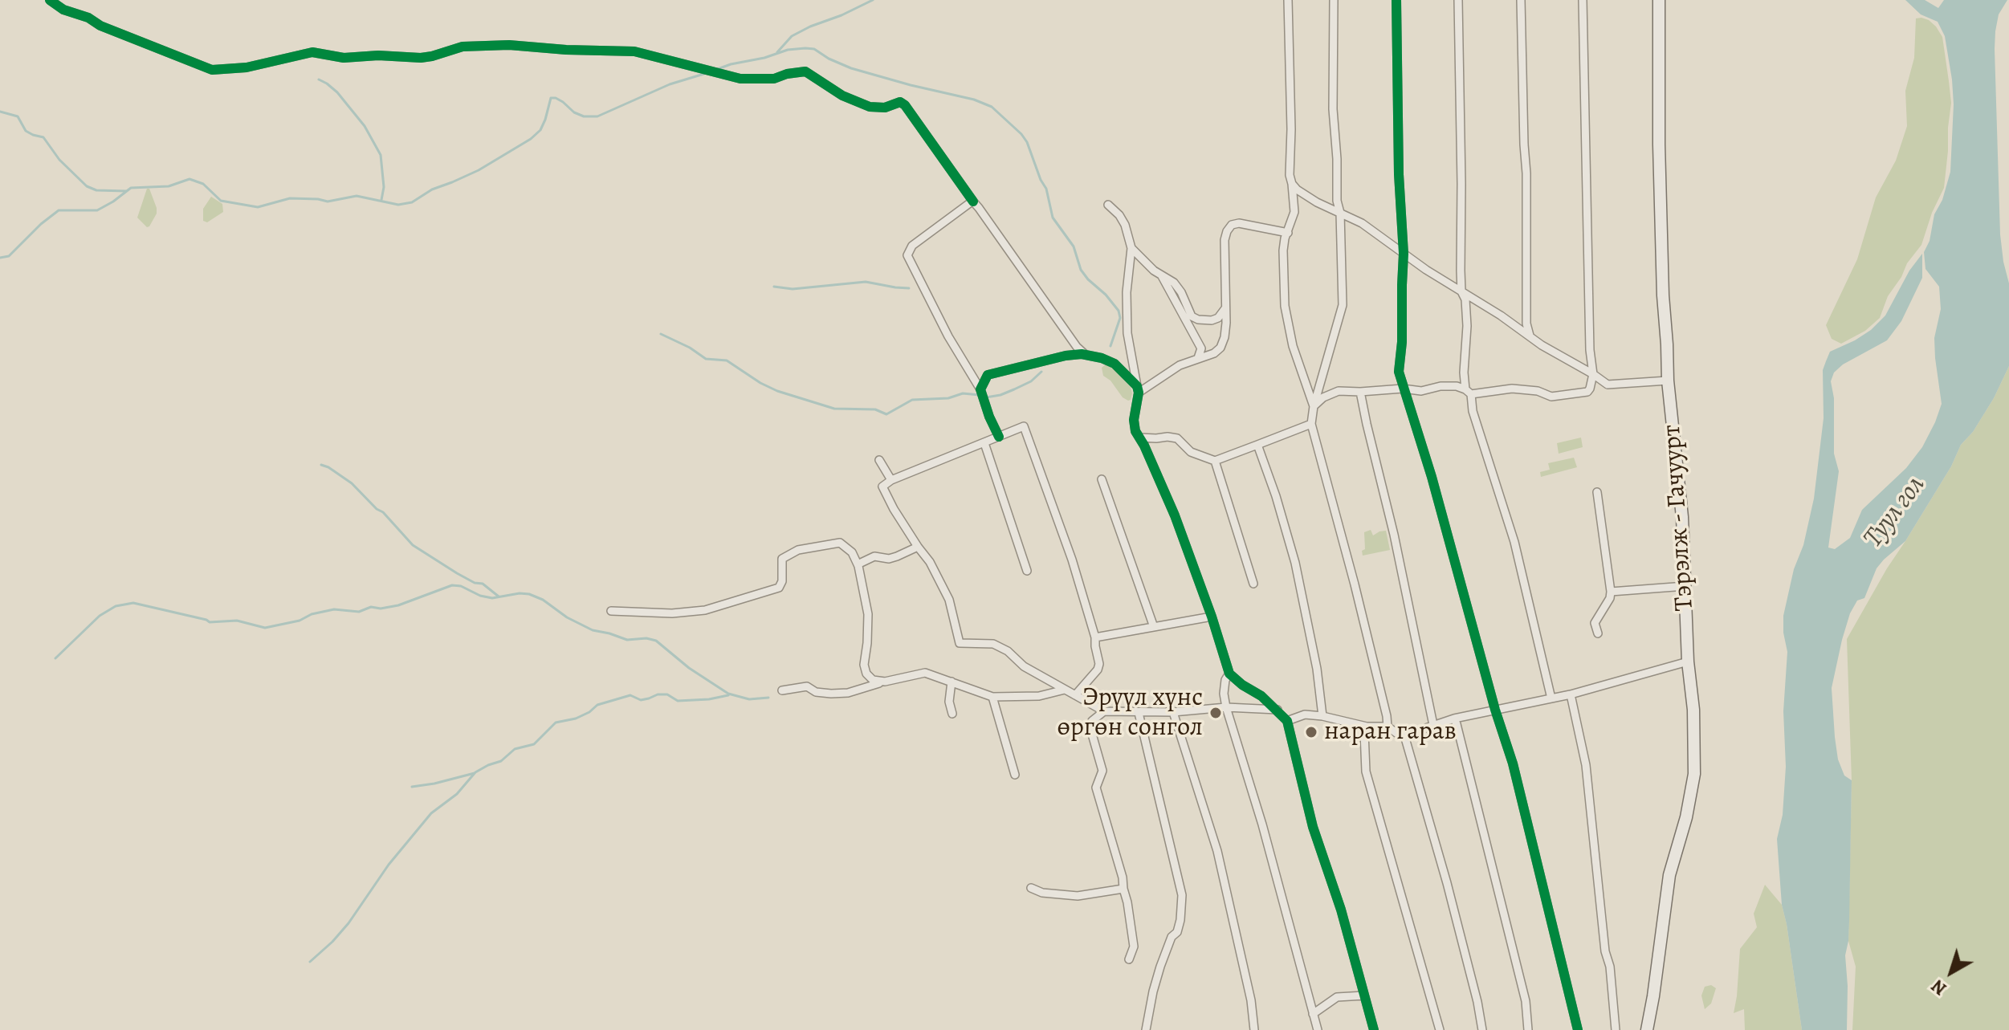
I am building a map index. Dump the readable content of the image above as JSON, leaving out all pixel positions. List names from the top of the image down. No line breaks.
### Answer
{"streets":{"main road":["Тэрэлж - Гачуурт"]},"water":["Туул гол"],"places":["Эрүүл хүнс өргөн сонгол","наран гарав"],"north":"bottom left"}
